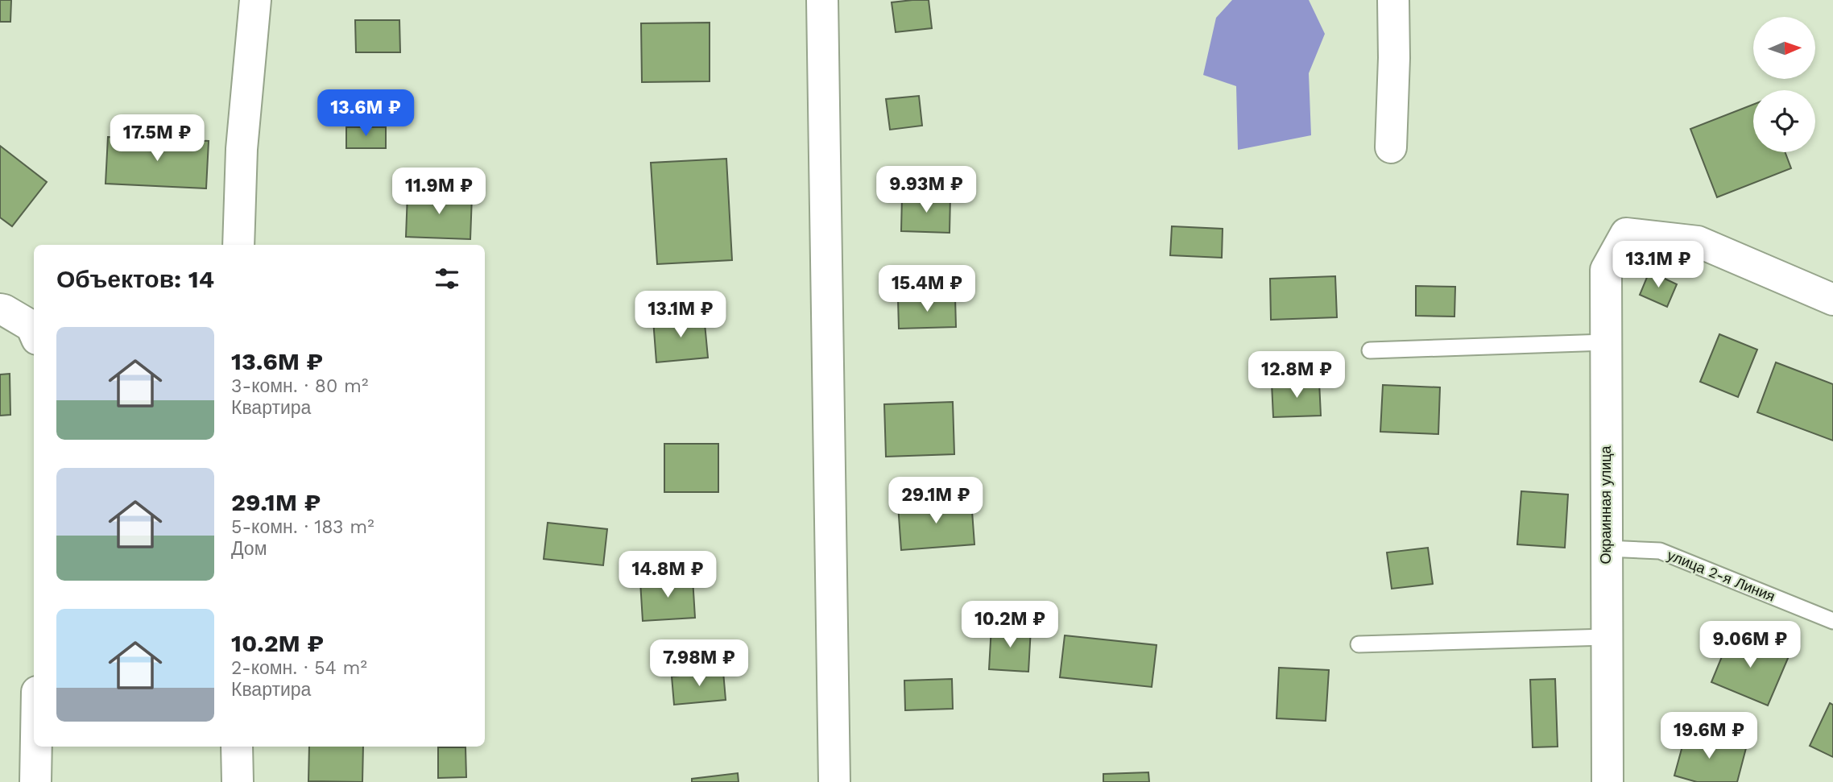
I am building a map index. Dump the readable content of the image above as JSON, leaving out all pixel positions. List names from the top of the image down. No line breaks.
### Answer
{"streets":{"street":["Окраинная улица"],"lane":["улица 2-я Линия"]},"crossings":[["Окраинная улица","улица 2-я Линия"]],"north":"right","page":{"price":["13.6M ₽","17.5M ₽","9.93M ₽","11.9M ₽","13.1M ₽","15.4M ₽","13.1M ₽","12.8M ₽","29.1M ₽","14.8M ₽","10.2M ₽","9.06M ₽","7.98M ₽","19.6M ₽"],"heading":"Объектов: 14","list":[{"name":"13.6M ₽","note":"3-комн. · 80 m² · Квартира"},{"name":"29.1M ₽","note":"5-комн. · 183 m² · Дом"},{"name":"10.2M ₽","note":"2-комн. · 54 m² · Квартира"}]}}
